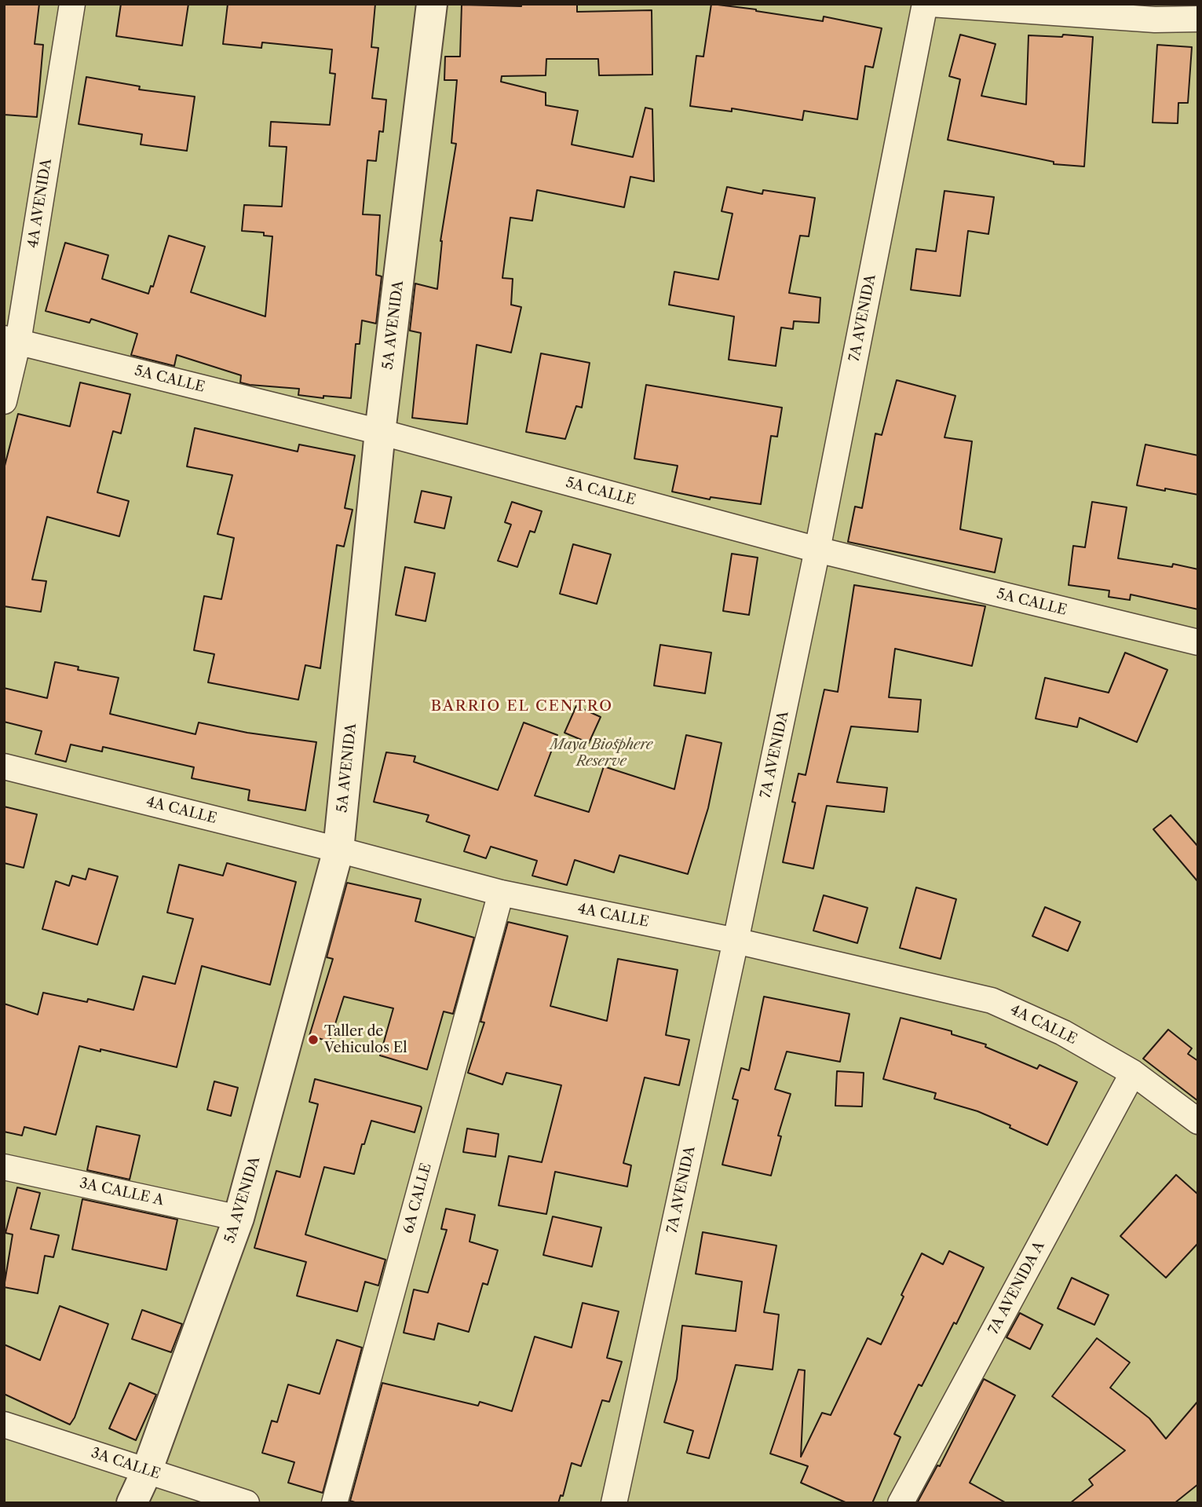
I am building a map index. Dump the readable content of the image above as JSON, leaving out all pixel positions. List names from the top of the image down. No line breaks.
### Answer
{"streets":{"street":["4A AVENIDA","7A AVENIDA","5A AVENIDA","5A CALLE","4A CALLE","3A CALLE A","6A CALLE","7A AVENIDA A","3A CALLE"]},"crossings":[["4A AVENIDA","5A CALLE"],["7A AVENIDA","5A CALLE"],["7A AVENIDA","4A CALLE"],["5A AVENIDA","5A CALLE"],["5A AVENIDA","4A CALLE"],["5A AVENIDA","3A CALLE A"],["5A AVENIDA","3A CALLE"],["4A CALLE","6A CALLE"],["4A CALLE","7A AVENIDA A"]],"districts":["BARRIO EL CENTRO"],"parks":["Maya Biosphere Reserve"],"places":["Taller de Vehiculos El"]}
